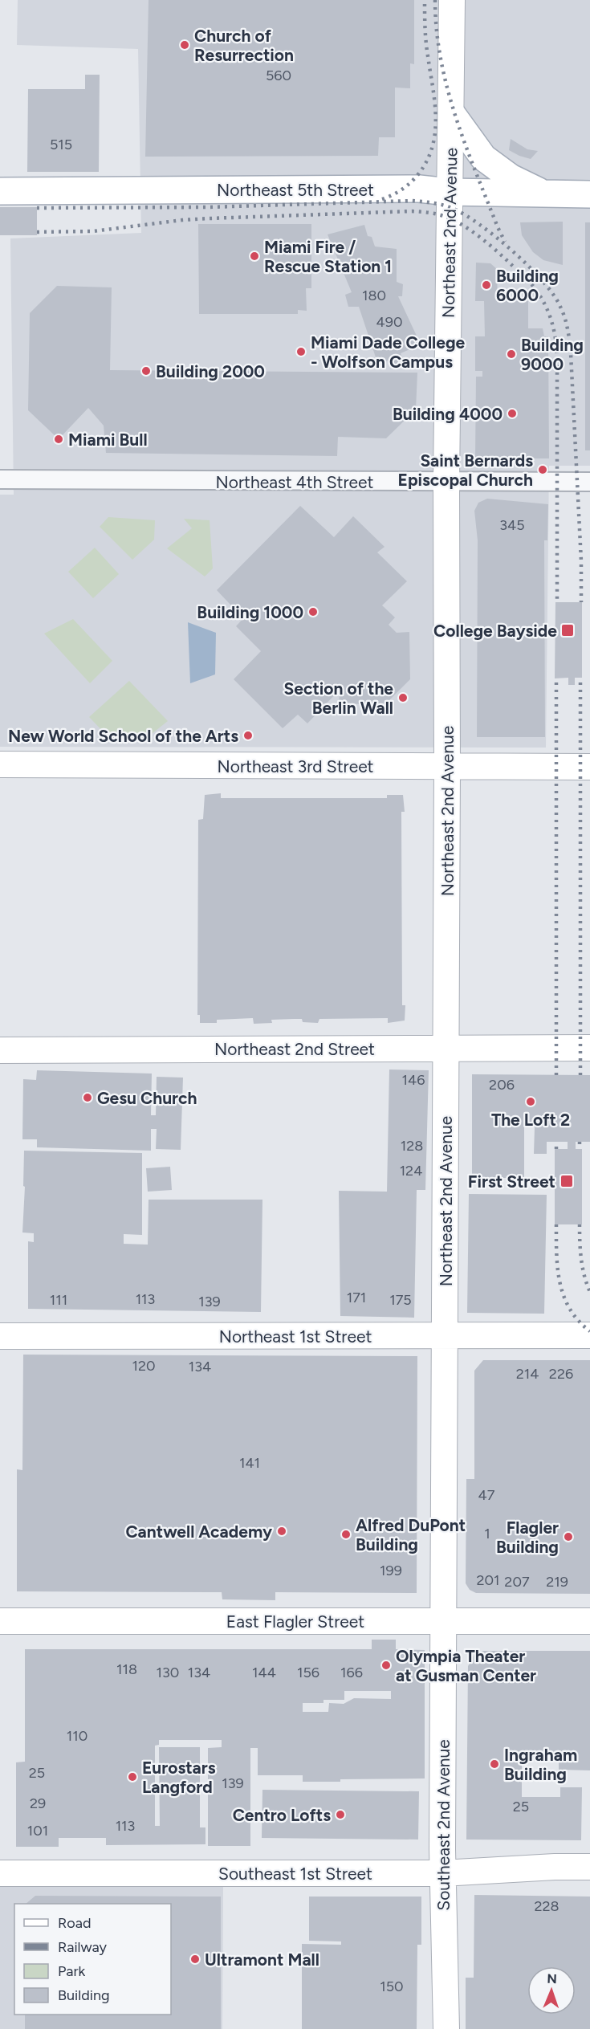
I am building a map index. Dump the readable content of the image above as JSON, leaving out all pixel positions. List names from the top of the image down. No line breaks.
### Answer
{"streets":{"main road":["Northeast 5th Street","Northeast 2nd Avenue","Northeast 3rd Street","Northeast 2nd Street","Northeast 1st Street","East Flagler Street","Southeast 2nd Avenue","Southeast 1st Street"],"street":["Northeast 4th Street"]},"crossings":[["Northeast 5th Street","Northeast 2nd Avenue"],["Northeast 2nd Avenue","Northeast 4th Street"],["Northeast 2nd Avenue","Northeast 3rd Street"],["Northeast 2nd Avenue","Northeast 2nd Street"],["Northeast 2nd Avenue","Northeast 1st Street"],["Northeast 2nd Avenue","East Flagler Street"],["Northeast 2nd Avenue","Southeast 2nd Avenue"],["East Flagler Street","Southeast 2nd Avenue"],["Southeast 2nd Avenue","Southeast 1st Street"]],"places":{"other":["Church of Resurrection","Miami Fire / Rescue Station 1","Building 6000","Miami Dade College - Wolfson Campus","Building 9000","Building 2000","Building 4000","Miami Bull","Saint Bernards Episcopal Church","Building 1000","Section of the Berlin Wall","New World School of the Arts","Gesu Church","The Loft 2","Cantwell Academy","Alfred DuPont Building","Flagler Building","Olympia Theater at Gusman Center","Ingraham Building","Eurostars Langford","Centro Lofts","Ultramont Mall"],"transit":["College Bayside","First Street"]},"house_numbers":["560","515","180","490","345","146","206","128","124","171","113","111","175","139","120","134","214","226","141","47","1","199","201","207","219","118","130","134","144","156","166","110","25","139","29","25","113","101","228","150"],"legend":["Road","Railway","Park","Building"],"north":"top"}
